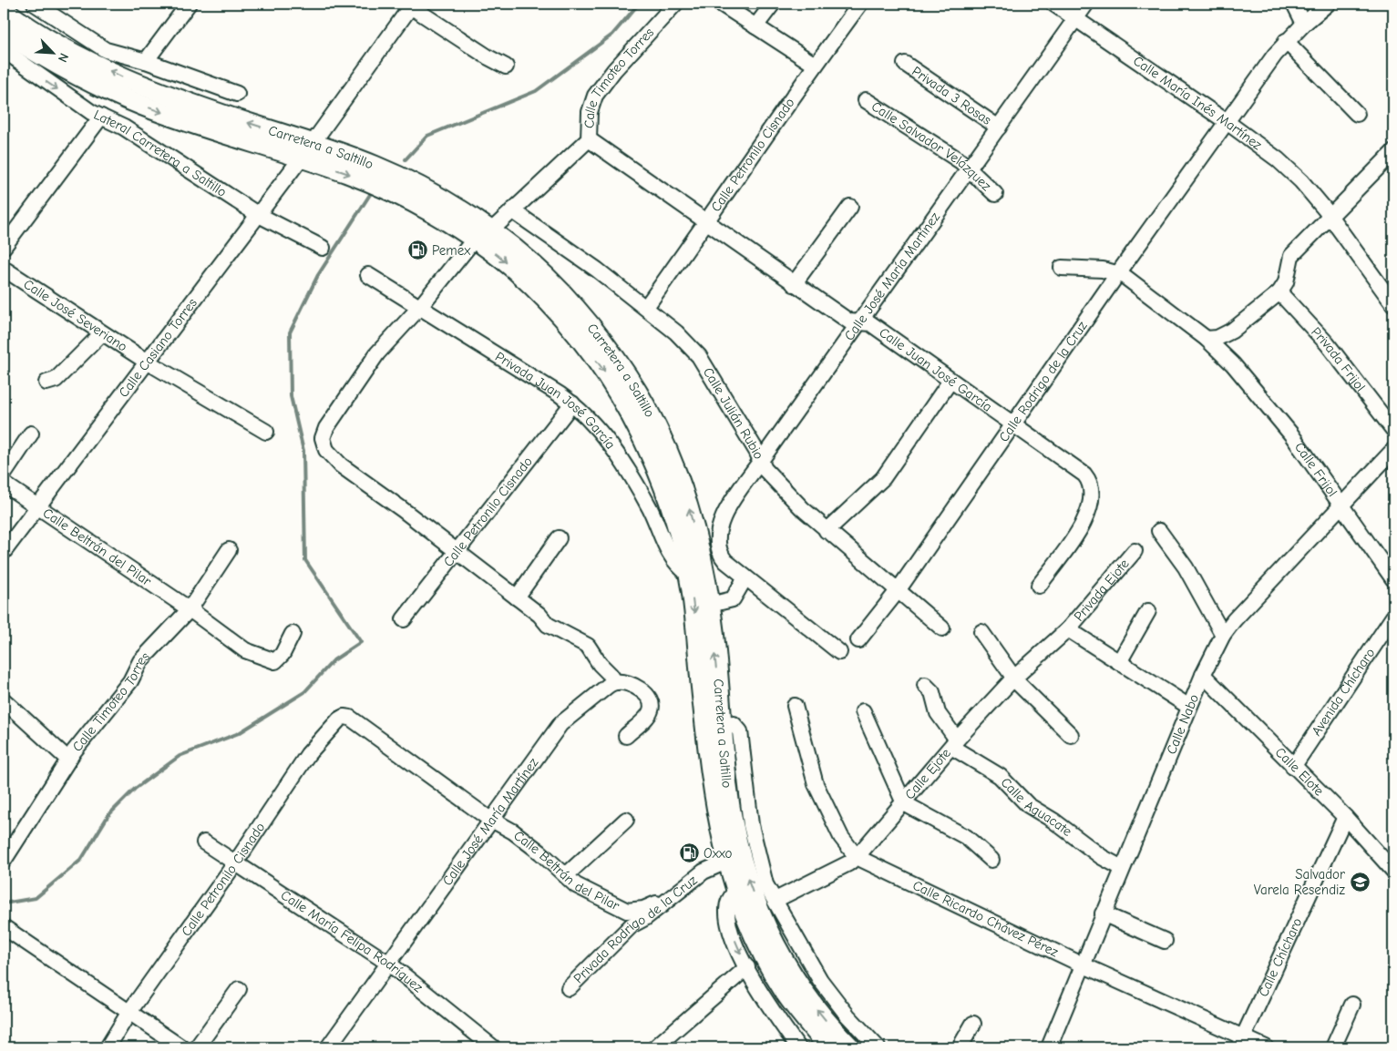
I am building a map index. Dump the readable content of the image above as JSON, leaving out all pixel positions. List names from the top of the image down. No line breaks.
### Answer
{"streets":{"main road":["Carretera a Saltillo"],"street":["Calle Timoteo Torres","Privada 3 Rosas","Calle María Inés Martínez","Calle Salvador Velázquez","Lateral Carretera a Saltillo","Calle Petronilo Cisnado","Calle José María Martínez","Calle José Severiano","Calle Casiano Torres","Privada Frijol","Calle Juan José García","Calle Rodrigo de la Cruz","Privada Juan José García","Calle Julián Rubio","Calle Frijol","Calle Beltrán del Pilar","Privada Ejote","Avenida Chícharo","Calle Nabo","Calle Elote","Calle Ejote","Calle Aguacate","Calle Ricardo Chávez Pérez","Privada Rodrigo de la Cruz","Calle María Felipa Rodríguez","Calle Chícharo"]},"crossings":[["Calle Timoteo Torres","Carretera a Saltillo"],["Calle Timoteo Torres","Calle Petronilo Cisnado"],["Calle Timoteo Torres","Calle Juan José García"],["Calle Timoteo Torres","Privada Juan José García"],["Calle Timoteo Torres","Calle Julián Rubio"],["Calle Timoteo Torres","Calle Beltrán del Pilar"],["Privada 3 Rosas","Calle José María Martínez"],["Calle María Inés Martínez","Calle José María Martínez"],["Calle María Inés Martínez","Calle Rodrigo de la Cruz"],["Calle Salvador Velázquez","Calle José María Martínez"],["Carretera a Saltillo","Calle Casiano Torres"],["Carretera a Saltillo","Privada Juan José García"],["Carretera a Saltillo","Privada Rodrigo de la Cruz"],["Lateral Carretera a Saltillo","Calle Casiano Torres"],["Calle Petronilo Cisnado","Calle Juan José García"],["Calle Petronilo Cisnado","Privada Juan José García"],["Calle Petronilo Cisnado","Calle Julián Rubio"],["Calle Petronilo Cisnado","Calle Beltrán del Pilar"],["Calle Petronilo Cisnado","Calle María Felipa Rodríguez"],["Calle José María Martínez","Calle Juan José García"],["Calle José María Martínez","Calle Julián Rubio"],["Calle José María Martínez","Calle Beltrán del Pilar"],["Calle José María Martínez","Calle María Felipa Rodríguez"],["Calle José Severiano","Calle Casiano Torres"],["Calle Casiano Torres","Calle Beltrán del Pilar"],["Calle Juan José García","Calle Rodrigo de la Cruz"],["Calle Rodrigo de la Cruz","Calle Julián Rubio"],["Calle Frijol","Calle Nabo"],["Calle Beltrán del Pilar","Privada Rodrigo de la Cruz"],["Privada Ejote","Calle Ejote"],["Avenida Chícharo","Calle Elote"],["Calle Nabo","Calle Elote"],["Calle Nabo","Calle Aguacate"],["Calle Nabo","Calle Ricardo Chávez Pérez"],["Calle Elote","Calle Chícharo"],["Calle Ejote","Calle Aguacate"],["Calle Ejote","Calle Ricardo Chávez Pérez"],["Calle Ricardo Chávez Pérez","Calle Chícharo"]],"places":{"fuel station":["Pemex","Oxxo"],"school or university":["Salvador Varela Resendiz"]},"north":"bottom right"}
